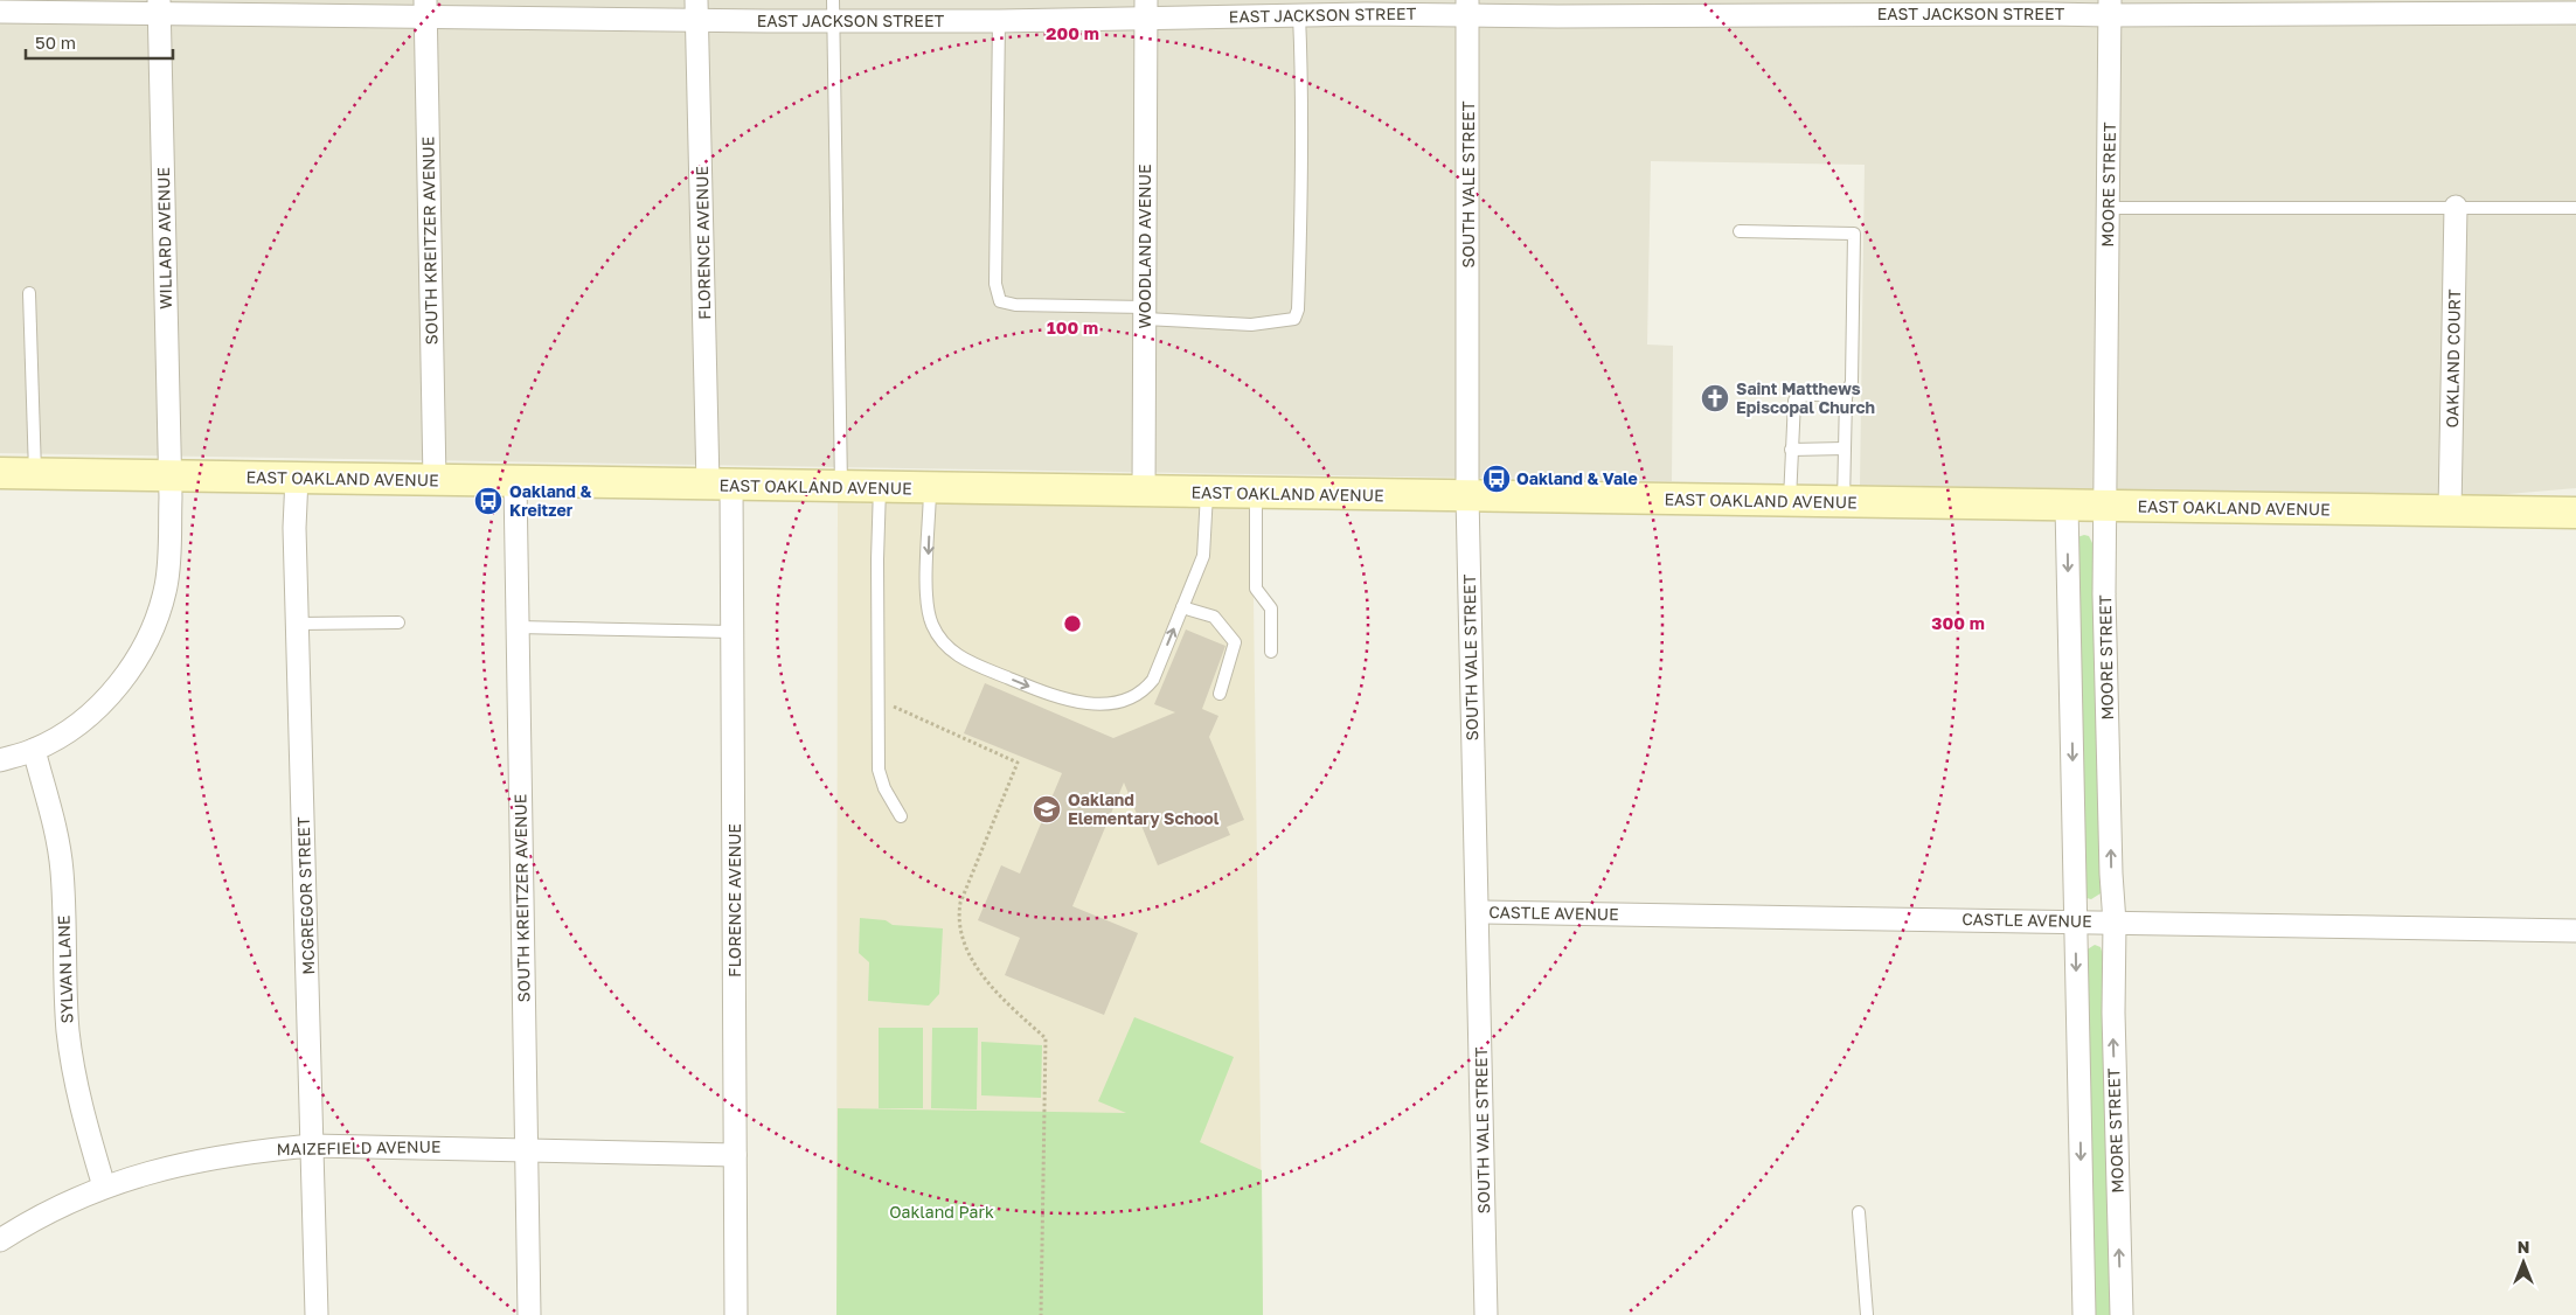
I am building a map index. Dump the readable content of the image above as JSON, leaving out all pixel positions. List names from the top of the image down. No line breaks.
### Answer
{"streets":{"main road":["EAST OAKLAND AVENUE"],"street":["EAST JACKSON STREET","SOUTH VALE STREET","MOORE STREET","WILLARD AVENUE","SOUTH KREITZER AVENUE","FLORENCE AVENUE","WOODLAND AVENUE","OAKLAND COURT","MCGREGOR STREET","CASTLE AVENUE","SYLVAN LANE","MAIZEFIELD AVENUE"]},"crossings":[["EAST JACKSON STREET","SOUTH VALE STREET"],["EAST JACKSON STREET","MOORE STREET"],["EAST JACKSON STREET","WILLARD AVENUE"],["EAST JACKSON STREET","SOUTH KREITZER AVENUE"],["EAST JACKSON STREET","FLORENCE AVENUE"],["EAST JACKSON STREET","WOODLAND AVENUE"],["SOUTH VALE STREET","EAST OAKLAND AVENUE"],["SOUTH VALE STREET","CASTLE AVENUE"],["MOORE STREET","EAST OAKLAND AVENUE"],["MOORE STREET","CASTLE AVENUE"],["WILLARD AVENUE","EAST OAKLAND AVENUE"],["SOUTH KREITZER AVENUE","EAST OAKLAND AVENUE"],["SOUTH KREITZER AVENUE","MAIZEFIELD AVENUE"],["FLORENCE AVENUE","EAST OAKLAND AVENUE"],["FLORENCE AVENUE","MAIZEFIELD AVENUE"],["WOODLAND AVENUE","EAST OAKLAND AVENUE"],["OAKLAND COURT","EAST OAKLAND AVENUE"],["EAST OAKLAND AVENUE","MCGREGOR STREET"],["MCGREGOR STREET","MAIZEFIELD AVENUE"],["SYLVAN LANE","MAIZEFIELD AVENUE"]],"parks":["Oakland Park"],"places":{"church":["Saint Matthews Episcopal Church"],"bus stop":["Oakland & Vale","Oakland & Kreitzer"],"school or university":["Oakland Elementary School"]},"scale_bar":"50 m","north":"top","rings":["200 m","100 m","300 m"]}
